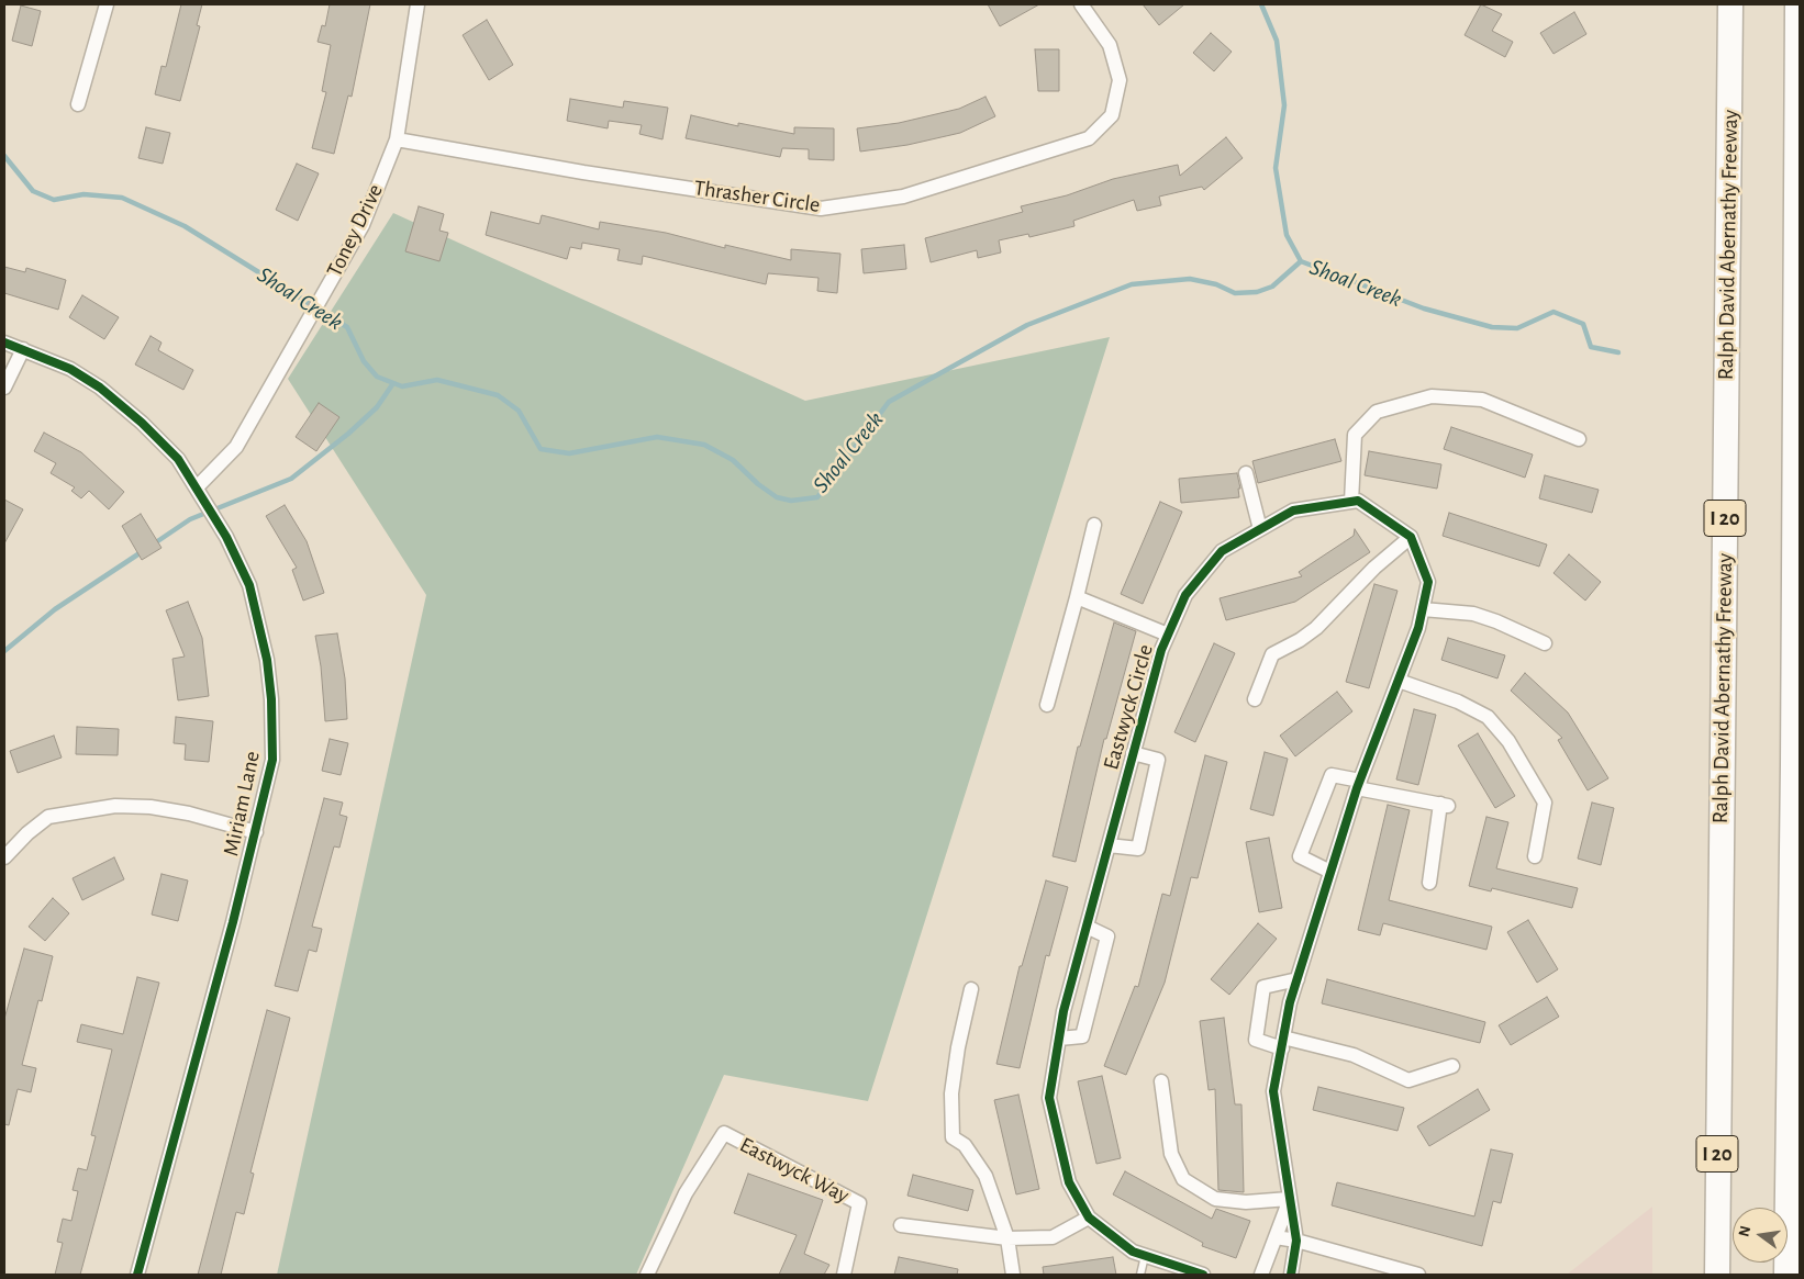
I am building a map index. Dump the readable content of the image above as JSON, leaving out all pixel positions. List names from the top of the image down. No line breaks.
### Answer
{"streets":{"highway":["Ralph David Abernathy Freeway","I 20"],"street":["Thrasher Circle","Toney Drive","Eastwyck Circle","Miriam Lane","Eastwyck Way"]},"crossings":[["Thrasher Circle","Toney Drive"],["Toney Drive","Miriam Lane"]],"water":["Shoal Creek"],"north":"left"}
